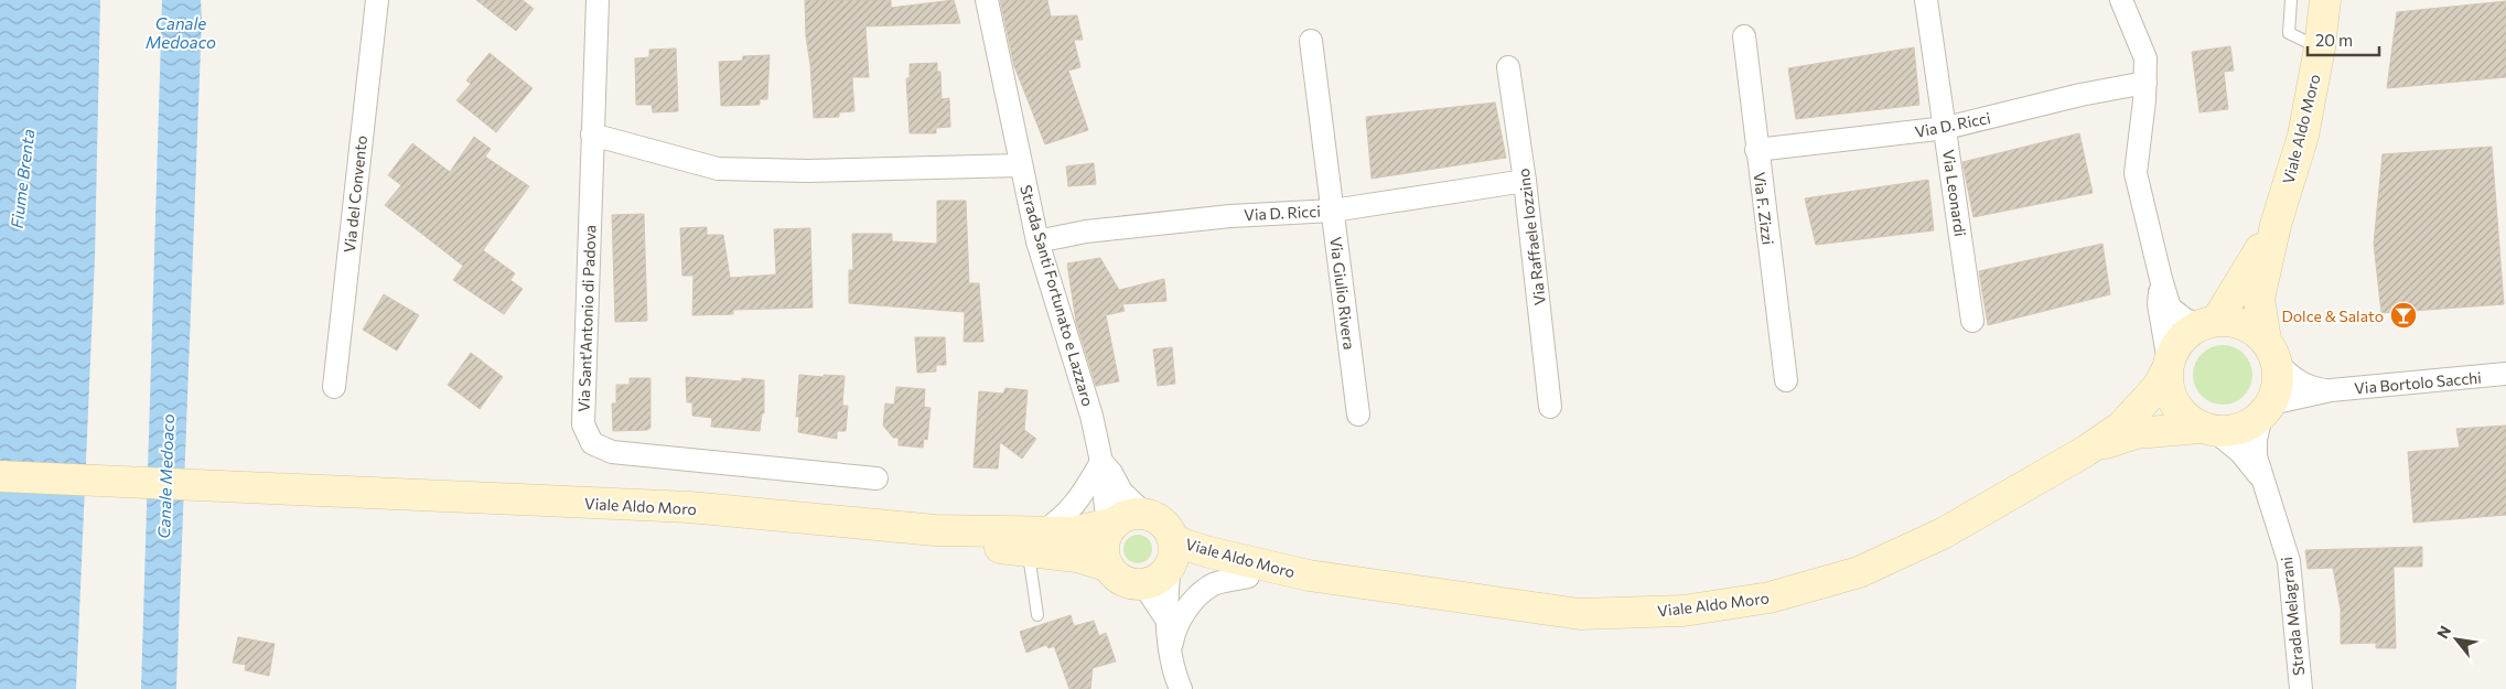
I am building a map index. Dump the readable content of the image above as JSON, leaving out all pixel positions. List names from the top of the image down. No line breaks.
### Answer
{"streets":{"main road":["Viale Aldo Moro","Strada Santi Fortunato e Lazzaro"],"street":["Via D. Ricci","Via Leonardi","Via del Convento","Via F. Zizzi","Via Raffaele Iozzino","Via Giulio Rivera","Via Sant'Antonio di Padova","Via Bortolo Sacchi","Strada Melagrani"]},"crossings":[["Via D. Ricci","Via Leonardi"],["Via D. Ricci","Via F. Zizzi"],["Via D. Ricci","Via Raffaele Iozzino"],["Via D. Ricci","Via Giulio Rivera"],["Via D. Ricci","Strada Santi Fortunato e Lazzaro"],["Viale Aldo Moro","Strada Santi Fortunato e Lazzaro"],["Viale Aldo Moro","Via Bortolo Sacchi"],["Viale Aldo Moro","Strada Melagrani"],["Via Bortolo Sacchi","Strada Melagrani"]],"water":["Canale Medoaco","Fiume Brenta"],"places":{"bar":["Dolce & Salato"]},"scale_bar":"20 m","north":"top left"}
